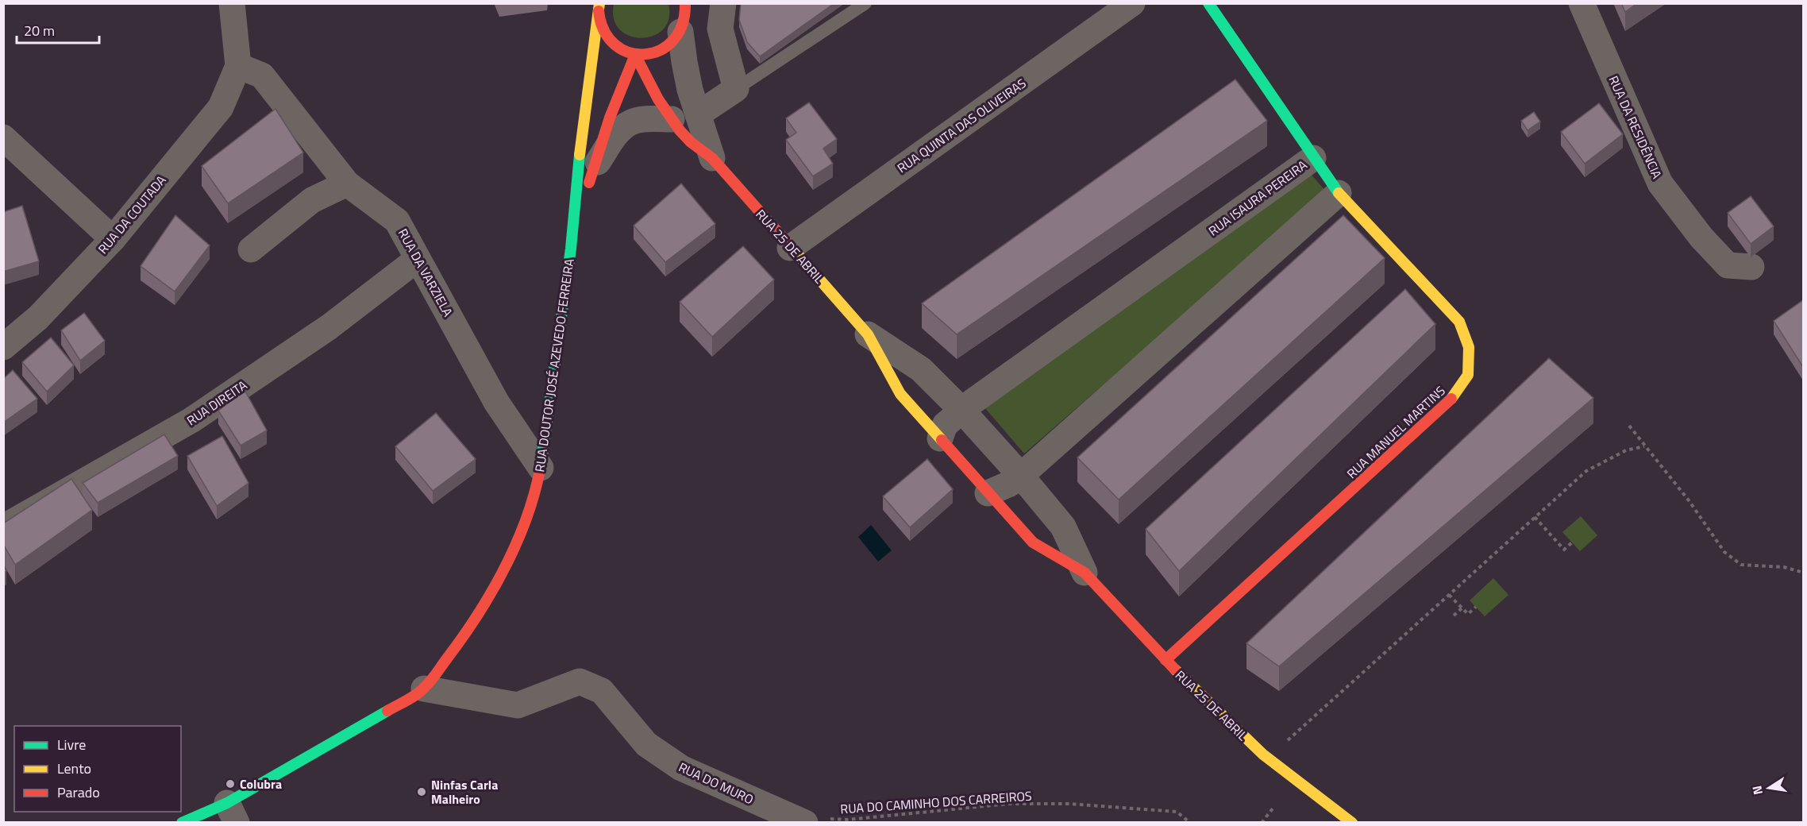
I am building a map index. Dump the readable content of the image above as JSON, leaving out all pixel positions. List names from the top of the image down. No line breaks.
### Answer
{"streets":{"street":["RUA QUINTA DAS OLIVEIRAS","RUA DA RESIDÊNCIA","RUA ISAURA PEREIRA","RUA DA COUTADA","RUA 25 DE ABRIL","RUA DA VARZIELA","RUA DOUTOR JOSÉ AZEVEDO FERREIRA","RUA DIREITA","RUA MANUEL MARTINS","RUA DO MURO"],"path":["RUA DO CAMINHO DOS CARREIROS"]},"crossings":[["RUA QUINTA DAS OLIVEIRAS","RUA 25 DE ABRIL"],["RUA ISAURA PEREIRA","RUA 25 DE ABRIL"],["RUA ISAURA PEREIRA","RUA MANUEL MARTINS"],["RUA DA COUTADA","RUA DA VARZIELA"],["RUA 25 DE ABRIL","RUA MANUEL MARTINS"],["RUA DA VARZIELA","RUA DOUTOR JOSÉ AZEVEDO FERREIRA"],["RUA DA VARZIELA","RUA DIREITA"],["RUA DOUTOR JOSÉ AZEVEDO FERREIRA","RUA DO MURO"],["RUA DO MURO","RUA DO CAMINHO DOS CARREIROS"]],"places":["Colubra","Ninfas Carla Malheiro"],"legend":["Livre","Lento","Parado"],"scale_bar":"20 m","north":"left"}
